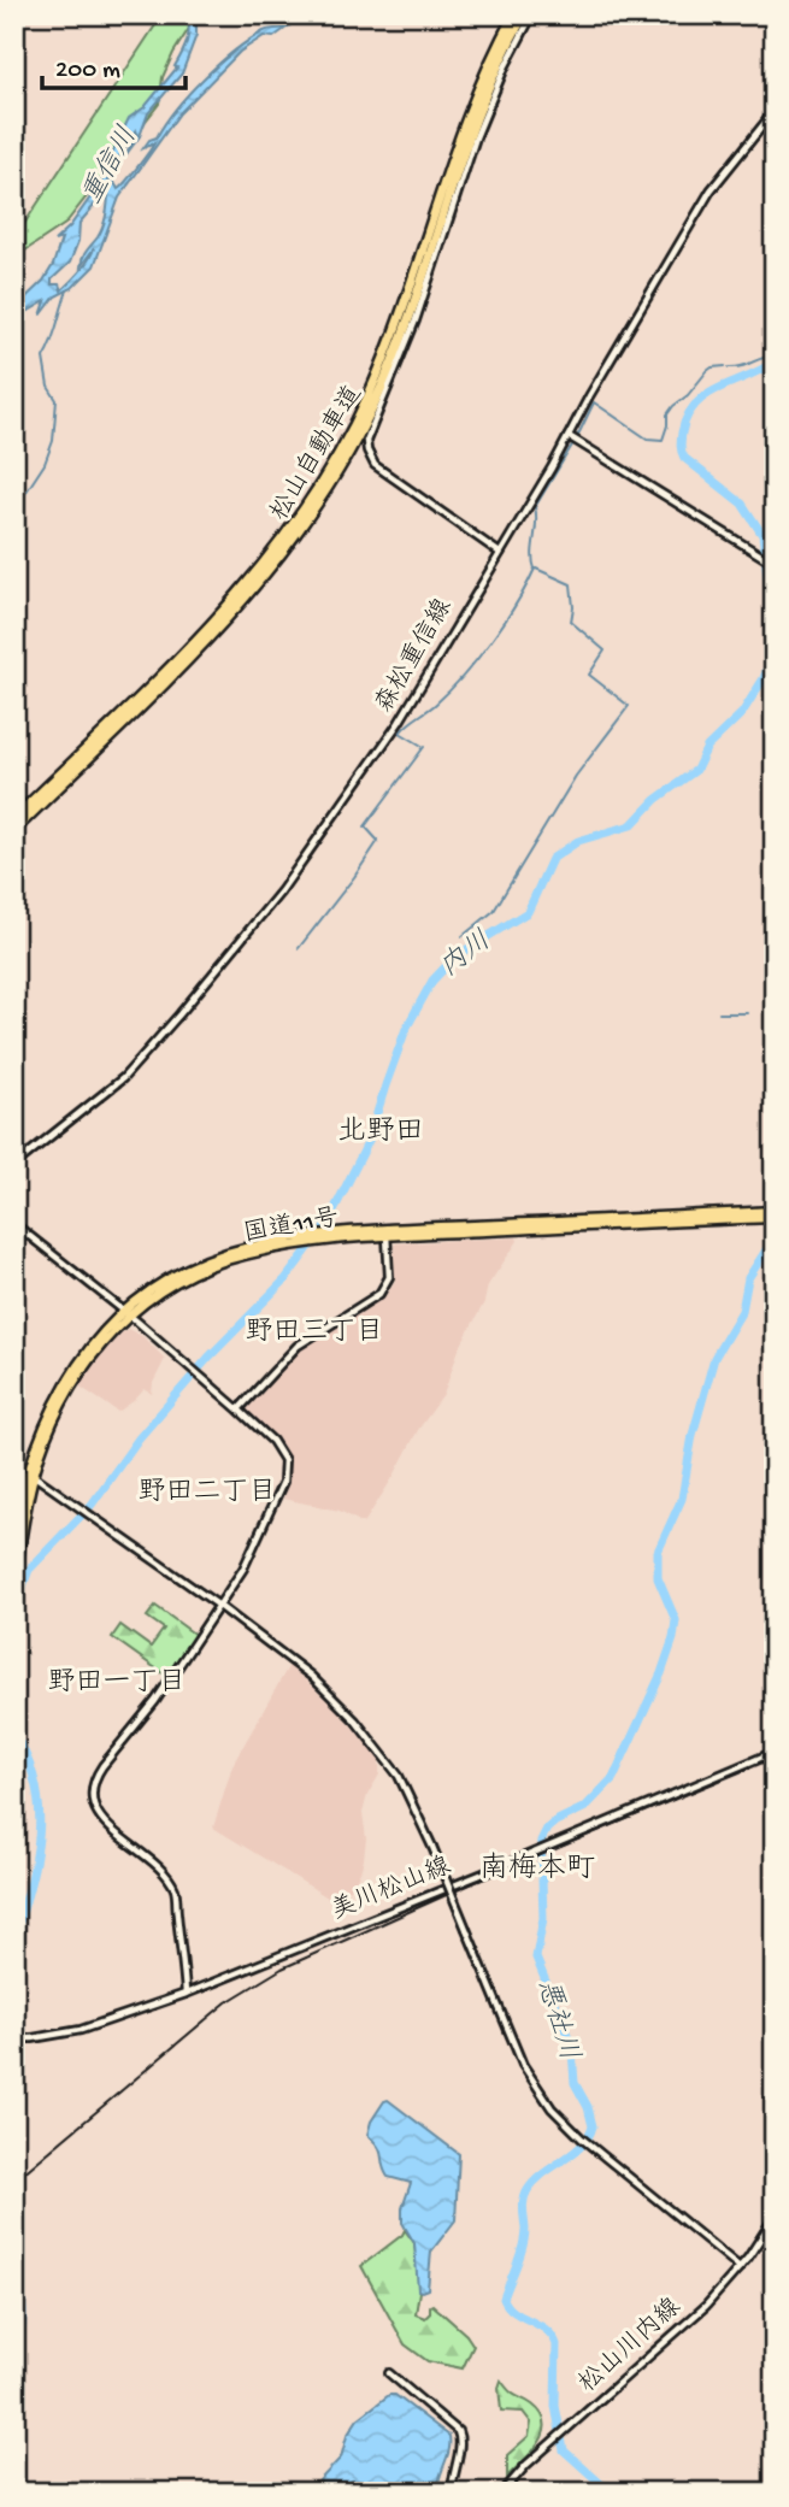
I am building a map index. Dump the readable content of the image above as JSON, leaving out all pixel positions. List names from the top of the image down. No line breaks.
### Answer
{"streets":{"highway":["松山自動車道","国道11号"],"street":["森松重信線","美川松山線","松山川内線"]},"districts":["北野田","野田三丁目","野田二丁目","野田一丁目","南梅本町"],"water":["重信川","内川","悪社川"],"scale_bar":"200 m"}
